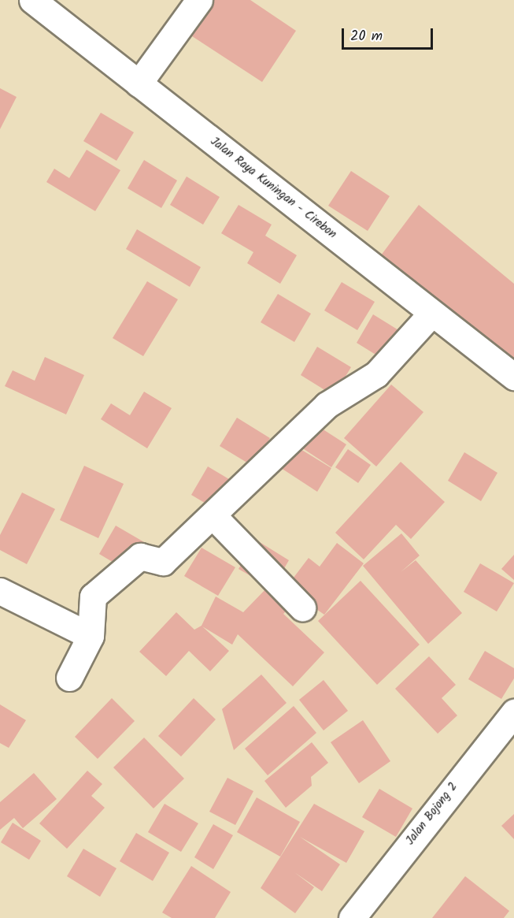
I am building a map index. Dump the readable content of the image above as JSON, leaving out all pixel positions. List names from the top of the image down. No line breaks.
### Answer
{"streets":{"main road":["Jalan Raya Kuningan - Cirebon","Jalan Bojong 2"]},"scale_bar":"20 m"}
